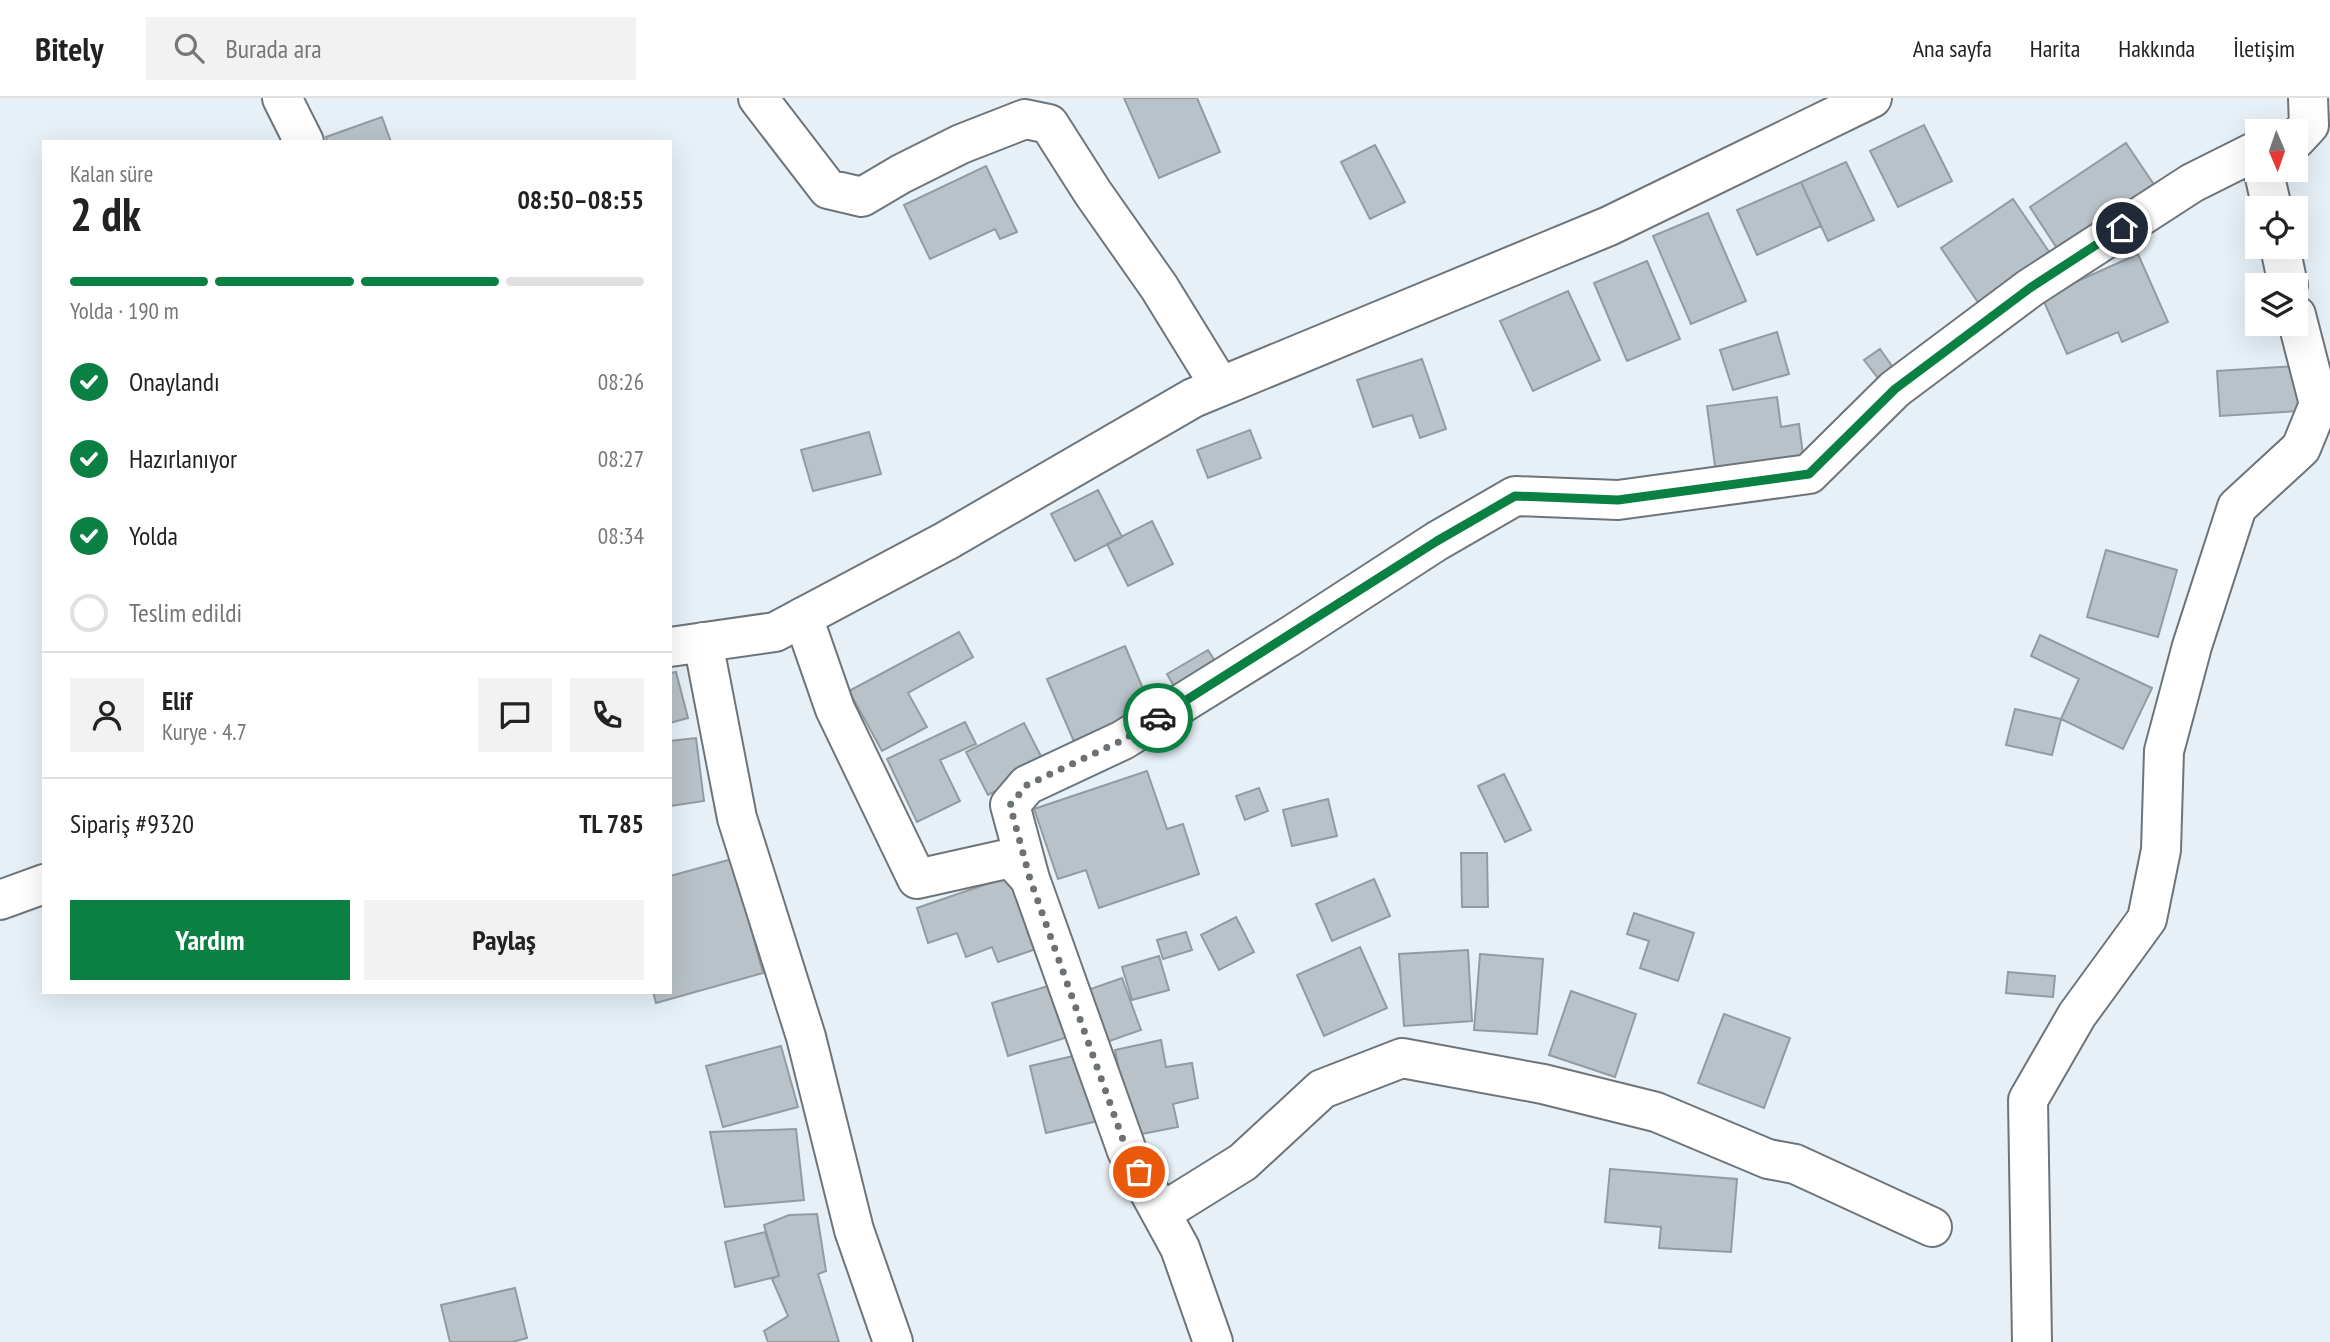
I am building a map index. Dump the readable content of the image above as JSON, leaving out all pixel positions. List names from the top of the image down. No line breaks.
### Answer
{"north":"bottom","page":{"header":"Bitely","search":"Burada ara","nav":["Ana sayfa","Harita","Hakkında","İletişim"],"heading":["2 dk","Kalan süre","08:50–08:55"],"panel":["Elif","Kurye · 4.7","Sipariş #9320","TL 785"],"bar":"Yolda · 190 m","list":[["Onaylandı","08:26"],["Hazırlanıyor","08:27"],["Yolda","08:34"],"Teslim edildi"],"buttons":["Yardım","Paylaş"]}}
